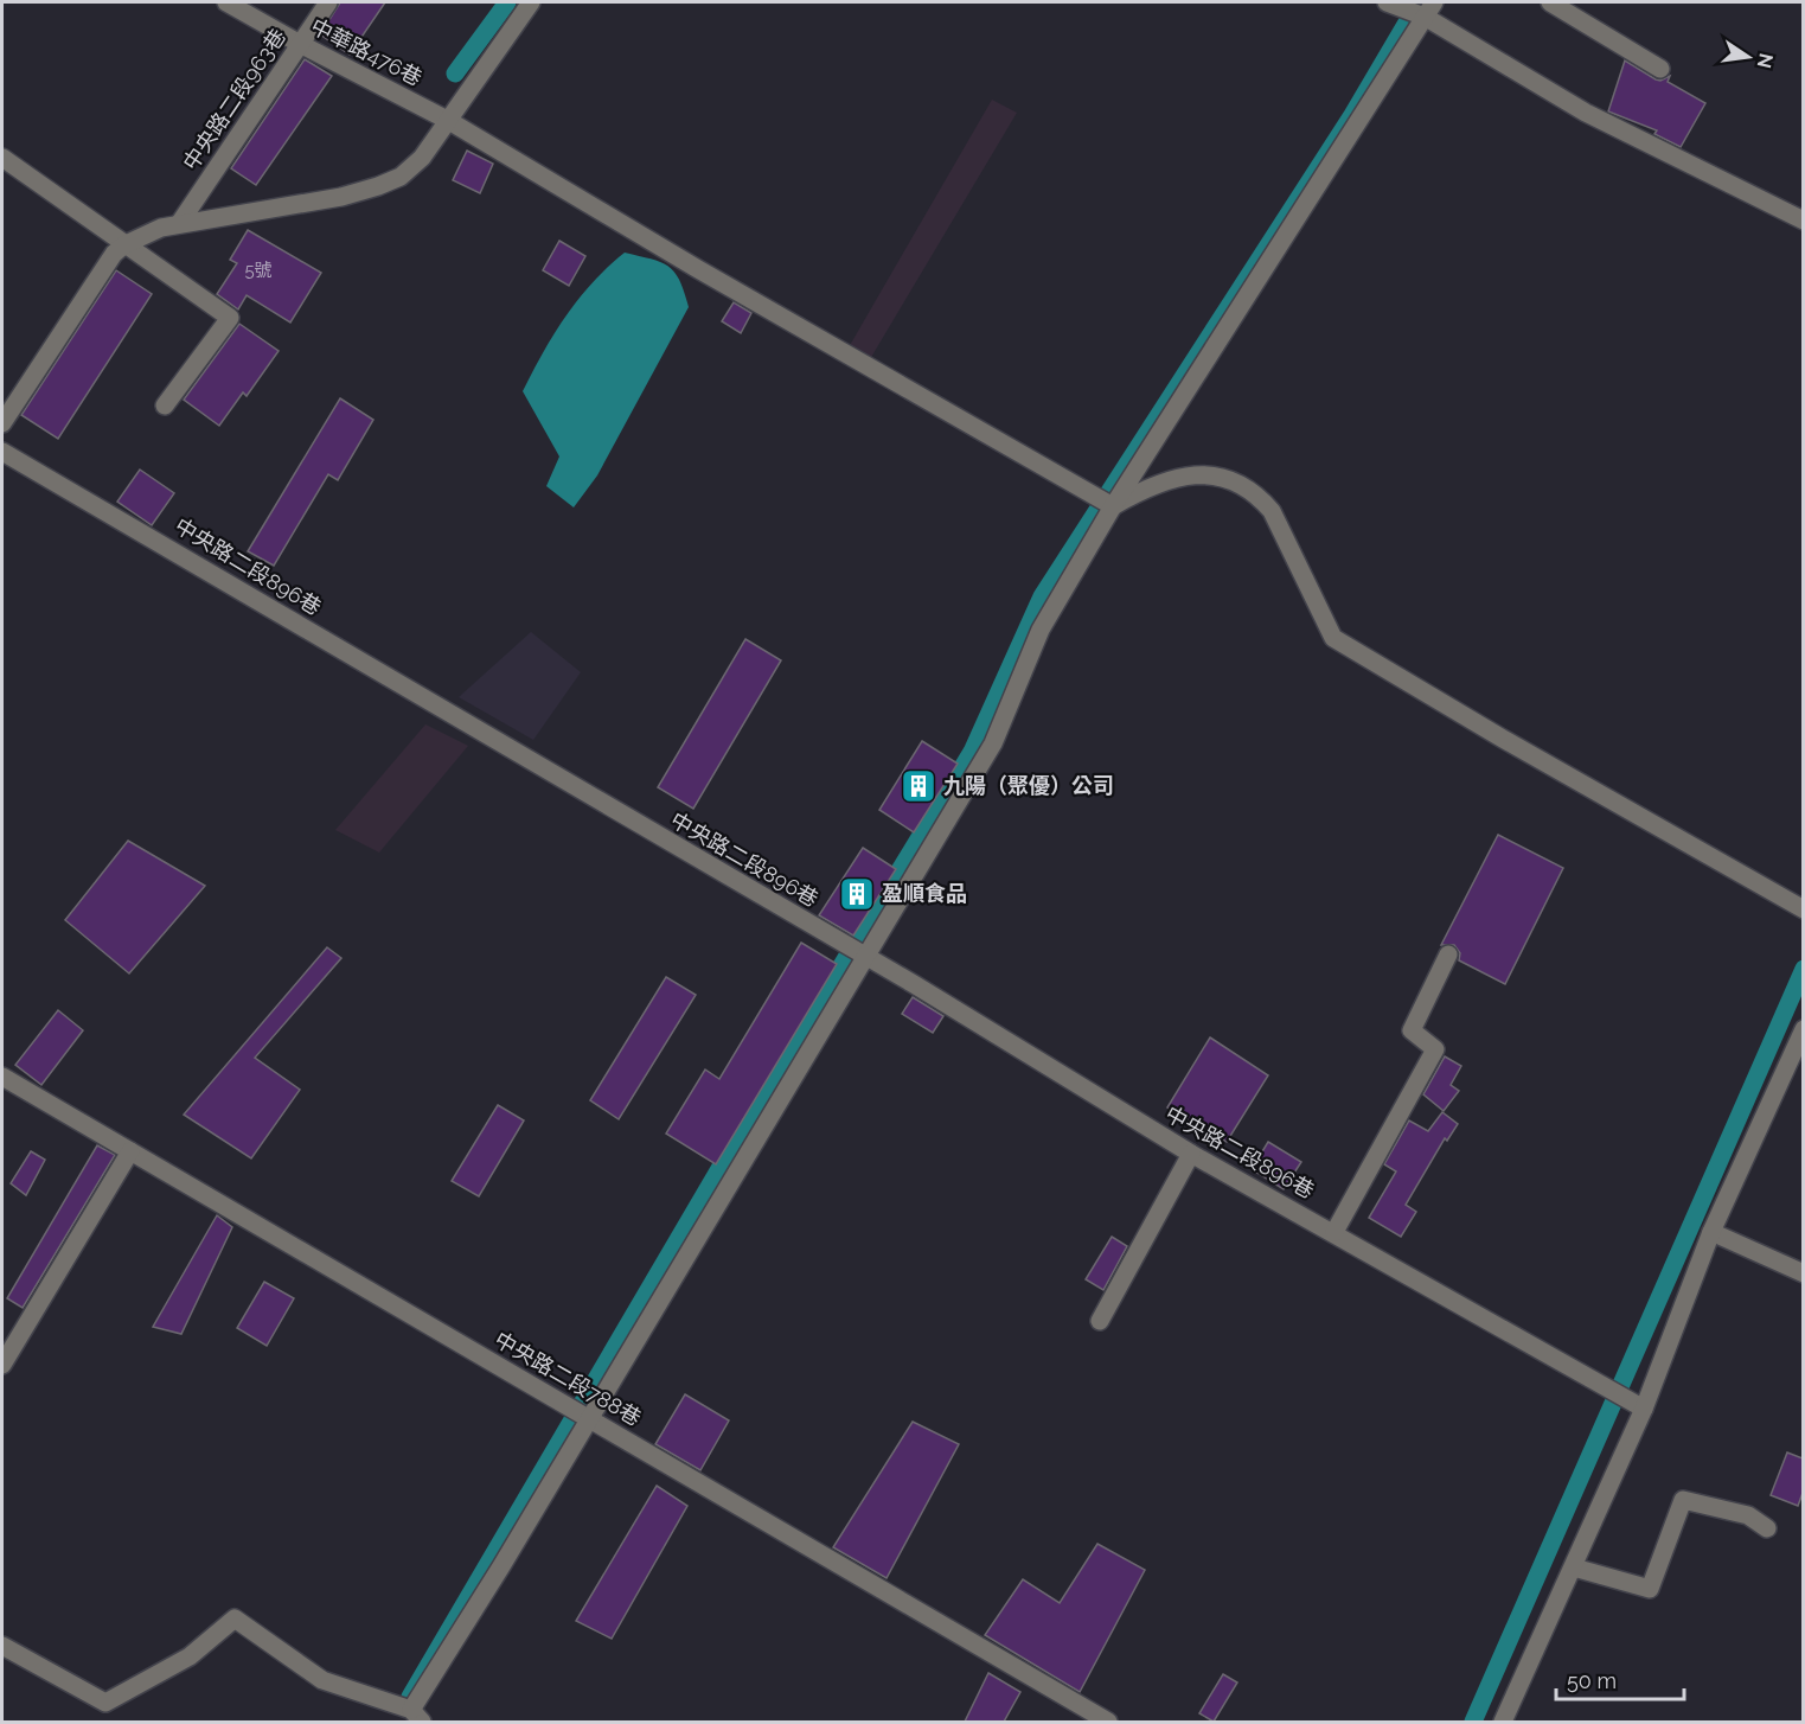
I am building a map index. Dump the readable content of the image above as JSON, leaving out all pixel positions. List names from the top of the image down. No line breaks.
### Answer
{"streets":{"street":["中華路476巷","中央路二段963巷","中央路二段896巷","中央路二段788巷"]},"crossings":[["中華路476巷","中央路二段963巷"]],"places":{"building":["九陽（聚優）公司","盈順食品"]},"house_numbers":["5號"],"scale_bar":"50 m","north":"right"}
